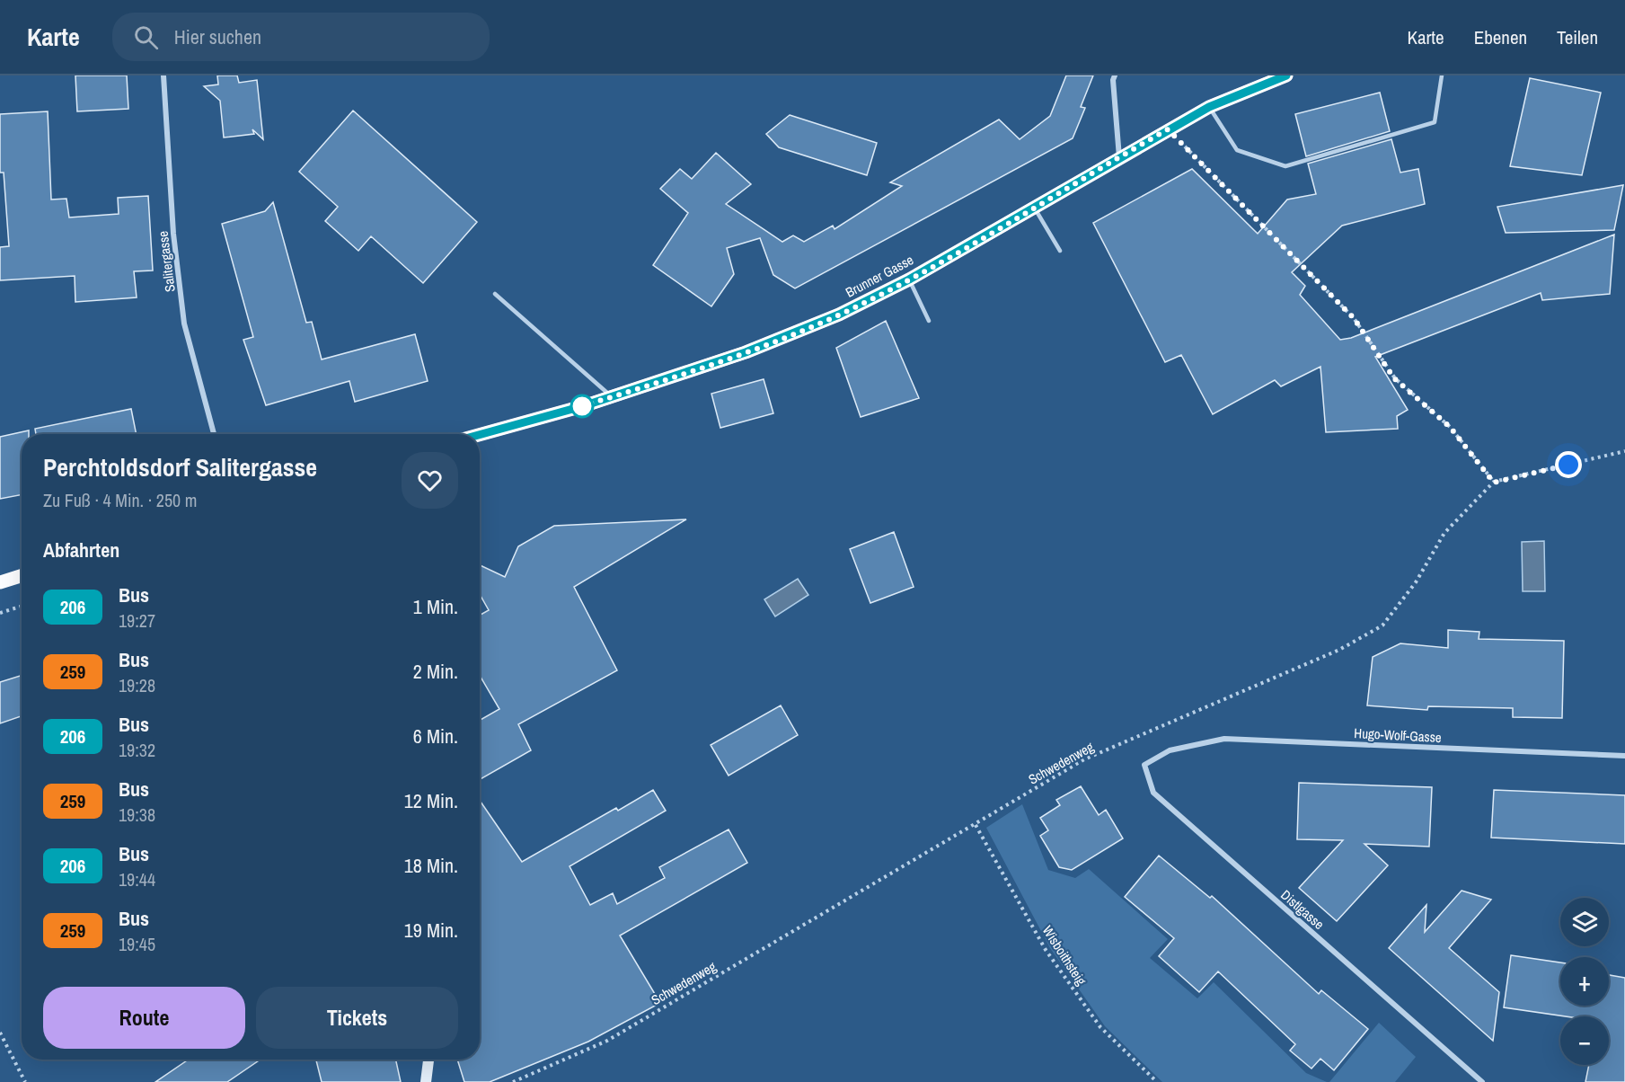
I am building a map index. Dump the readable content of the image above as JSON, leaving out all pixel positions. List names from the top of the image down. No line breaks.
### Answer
{"streets":{"main road":["Brunner Gasse"],"street":["Salitergasse","Hugo-Wolf-Gasse","Distlgasse"],"path":["Schwedenweg","Wisboithsteig"]},"crossings":[["Hugo-Wolf-Gasse","Distlgasse"],["Schwedenweg","Wisboithsteig"]],"lines":["bus line 206"],"page":{"header":"Karte","search":"Hier suchen","nav":["Karte","Ebenen","Teilen"],"heading":[["Perchtoldsdorf Salitergasse","Zu Fuß · 4 Min. · 250 m"],"Abfahrten"],"list":[{"mark":"206","name":"Bus","note":"19:27","value":"1 Min."},{"mark":"259","name":"Bus","note":"19:28","value":"2 Min."},{"mark":"206","name":"Bus","note":"19:32","value":"6 Min."},{"mark":"259","name":"Bus","note":"19:38","value":"12 Min."},{"mark":"206","name":"Bus","note":"19:44","value":"18 Min."},{"mark":"259","name":"Bus","note":"19:45","value":"19 Min."}],"map_buttons":["+","−"],"buttons":["Route","Tickets"]}}
